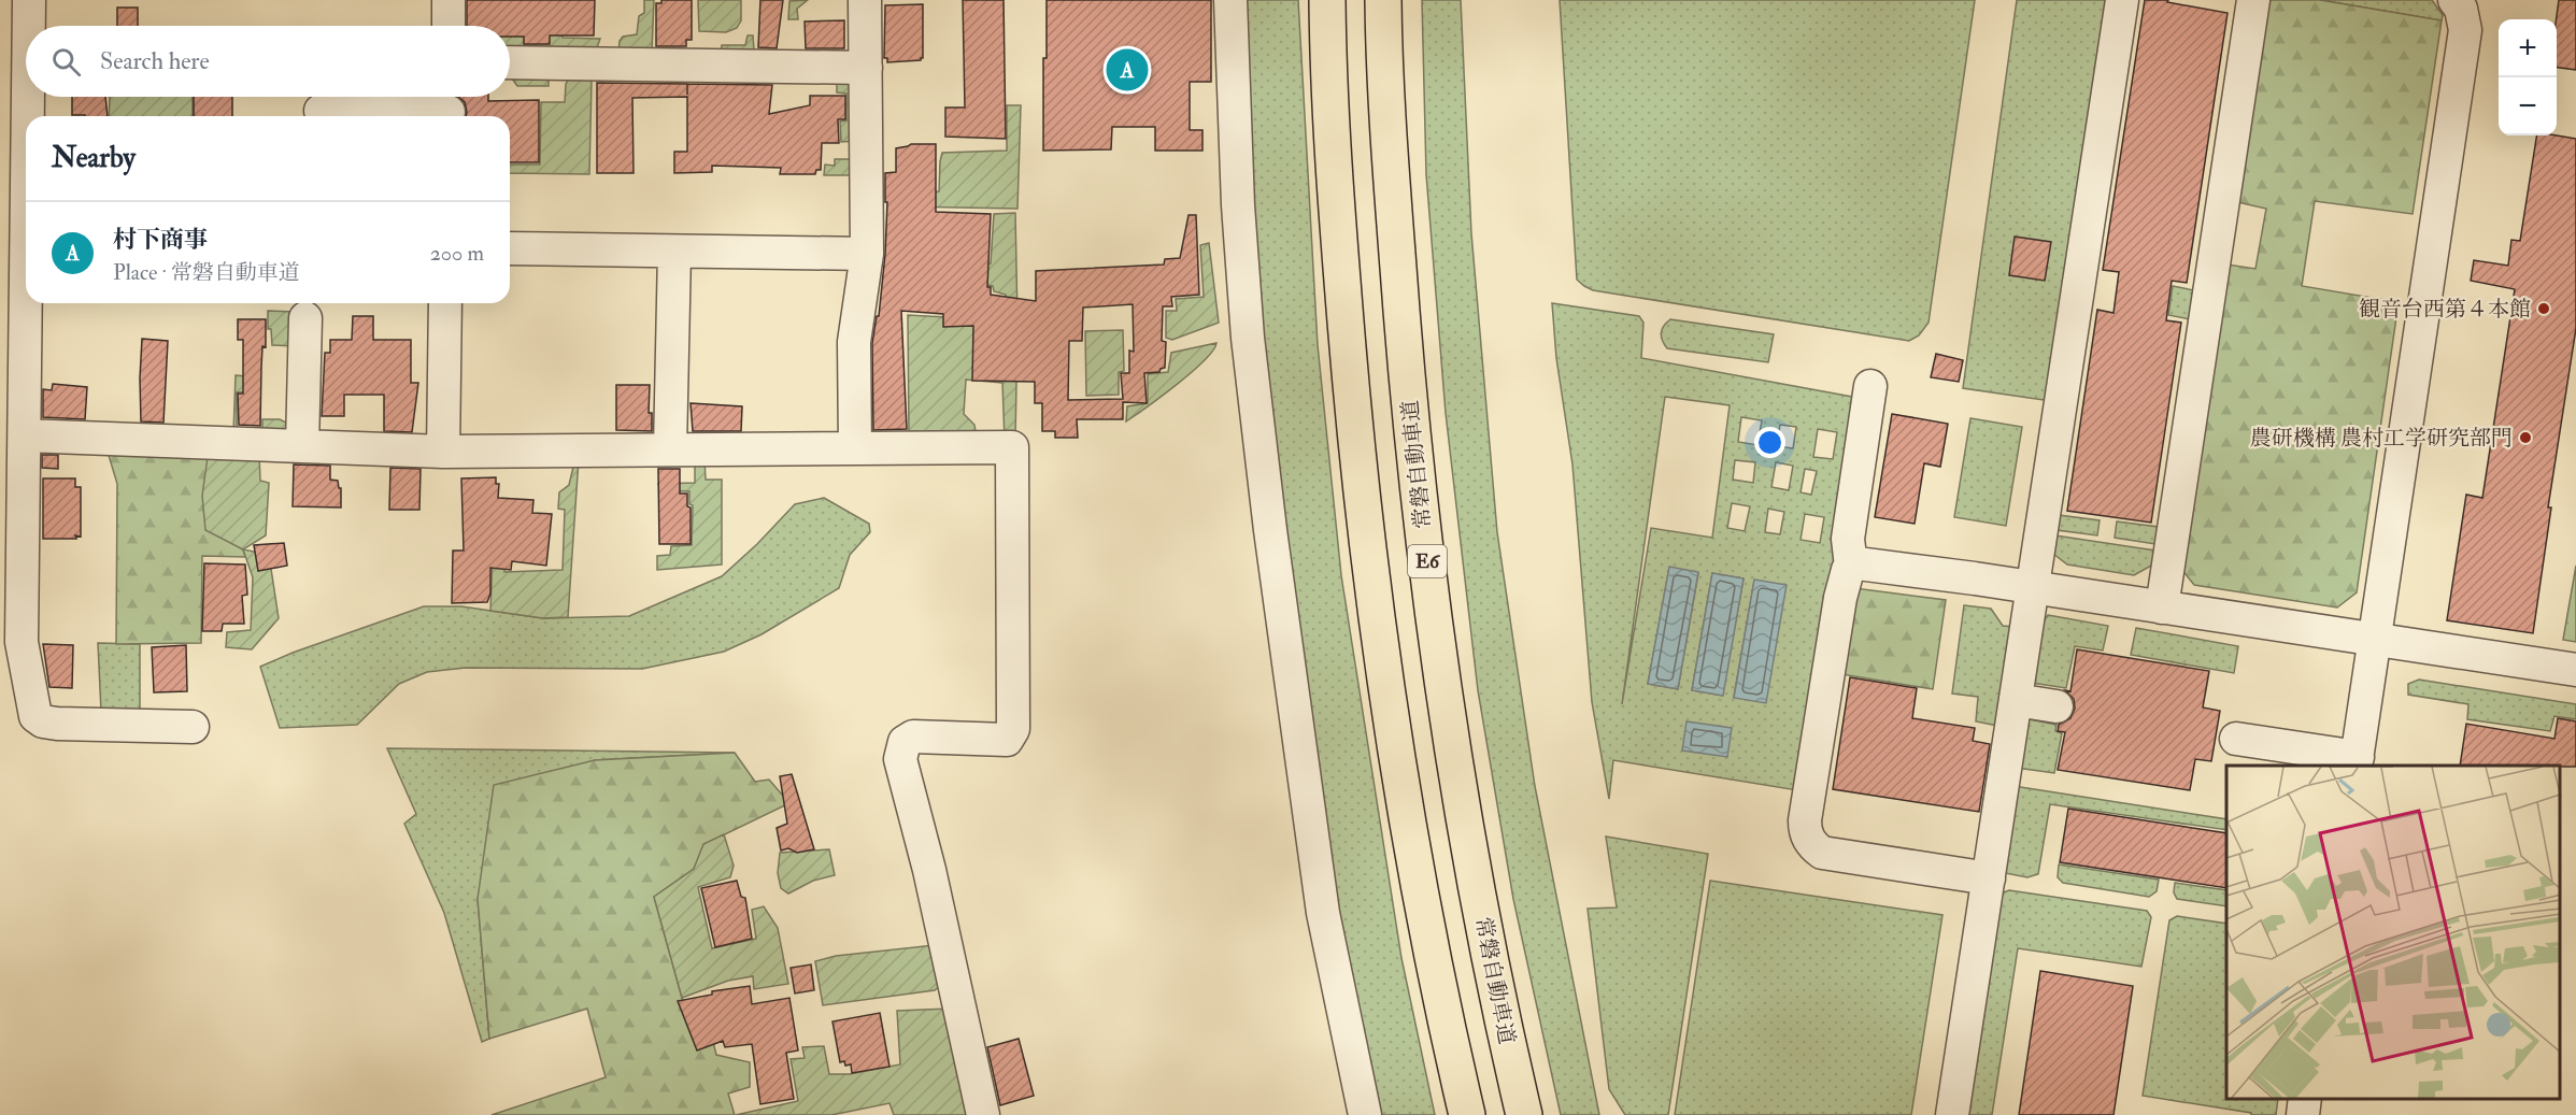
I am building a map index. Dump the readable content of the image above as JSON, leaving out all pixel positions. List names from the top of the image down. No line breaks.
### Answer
{"streets":{"highway":["常磐自動車道","E6"]},"places":["観音台西第４本館","農研機構 農村工学研究部門"],"page":{"map_buttons":["+","−"],"search":"Search here","pins":"A","heading":"Nearby","list":[{"mark":"A","name":"村下商事","note":"Place · 常磐自動車道","value":"200 m"}]}}
